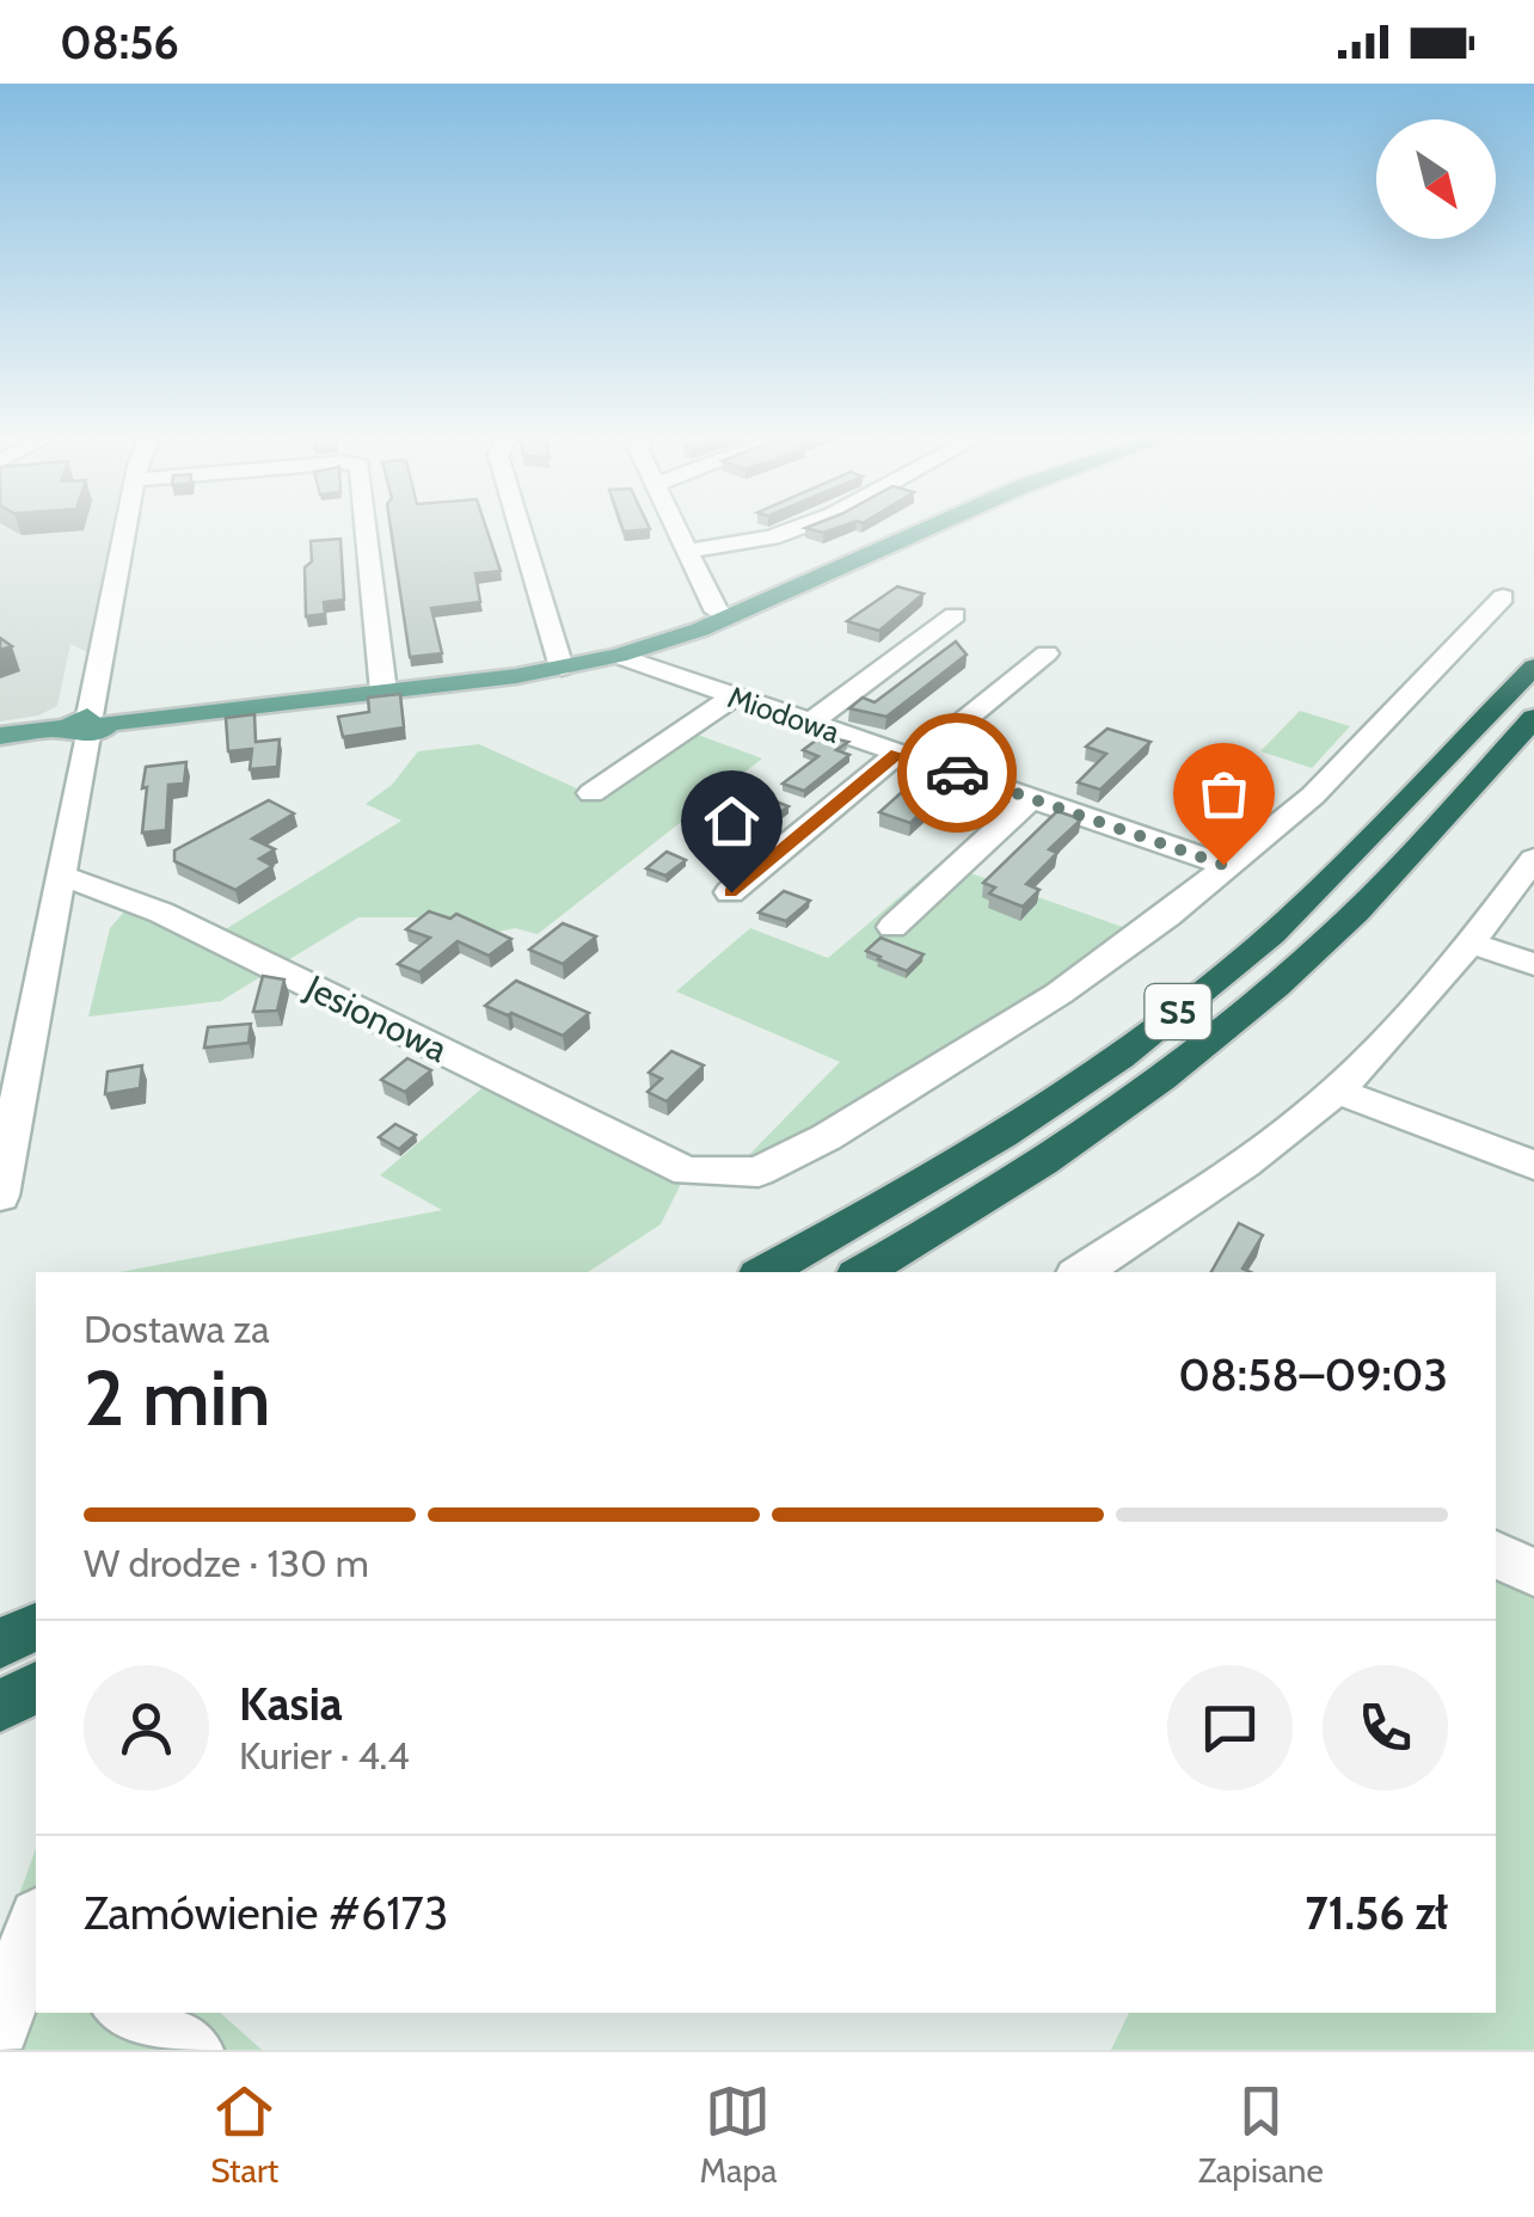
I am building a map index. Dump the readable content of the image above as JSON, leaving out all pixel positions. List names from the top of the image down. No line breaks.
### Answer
{"streets":{"highway":["S5"],"street":["Miodowa","Jesionowa"]},"crossings":[["Miodowa","Jesionowa"]],"north":"bottom right","page":{"status":"08:56","heading":["2 min","Dostawa za","08:58–09:03"],"panel":["Kasia","Kurier · 4.4","Zamówienie #6173","71.56 zł"],"bar":"W drodze · 130 m","tabs":["Start","Mapa","Zapisane"]}}
